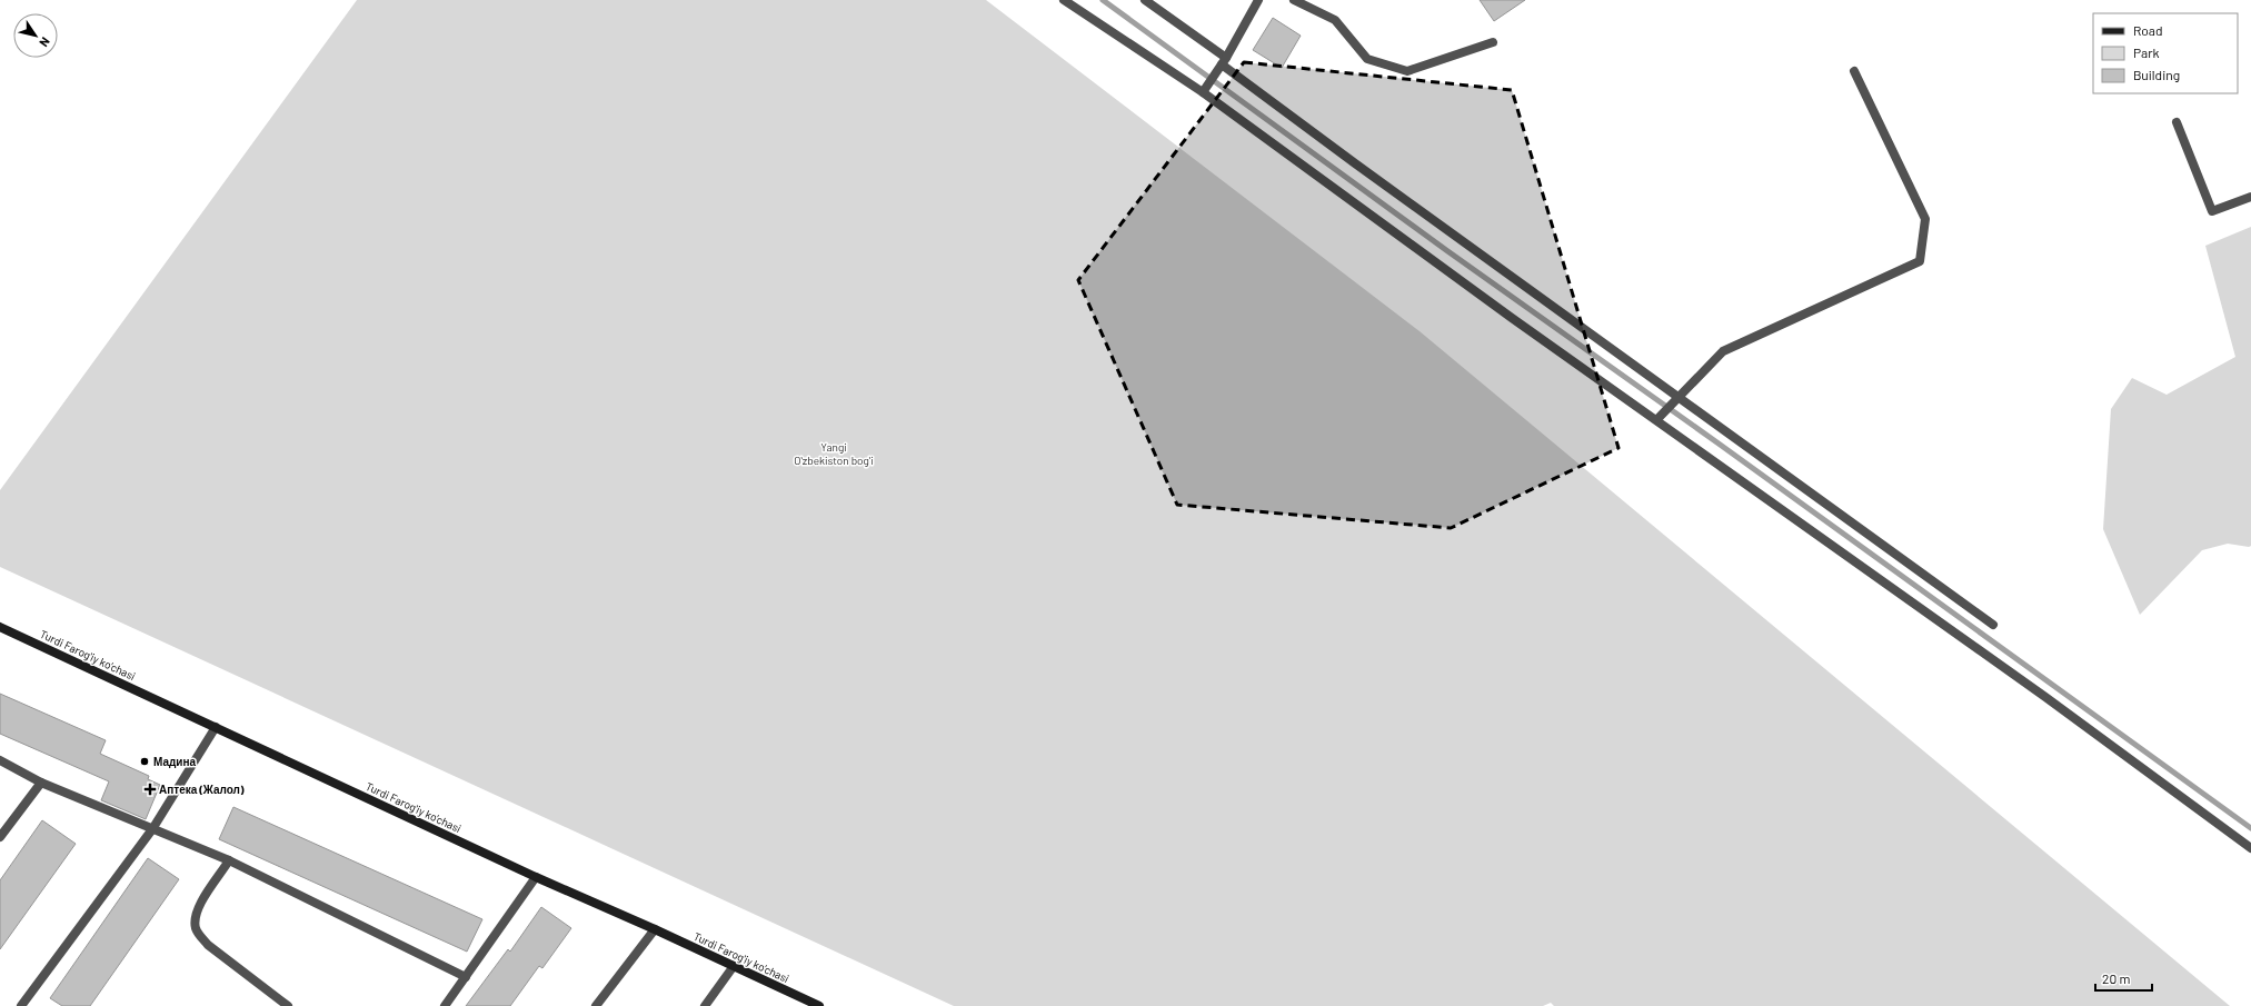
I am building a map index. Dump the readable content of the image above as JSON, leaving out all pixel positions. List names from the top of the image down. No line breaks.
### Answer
{"streets":{"main road":["Turdi Farog'iy ko'chasi"]},"parks":["Yangi Oʻzbekiston bogʻi"],"places":{"other":["Мадина"],"health":["Аптека (Жалол)"]},"legend":["Road","Park","Building"],"scale_bar":"20 m","north":"bottom right"}
